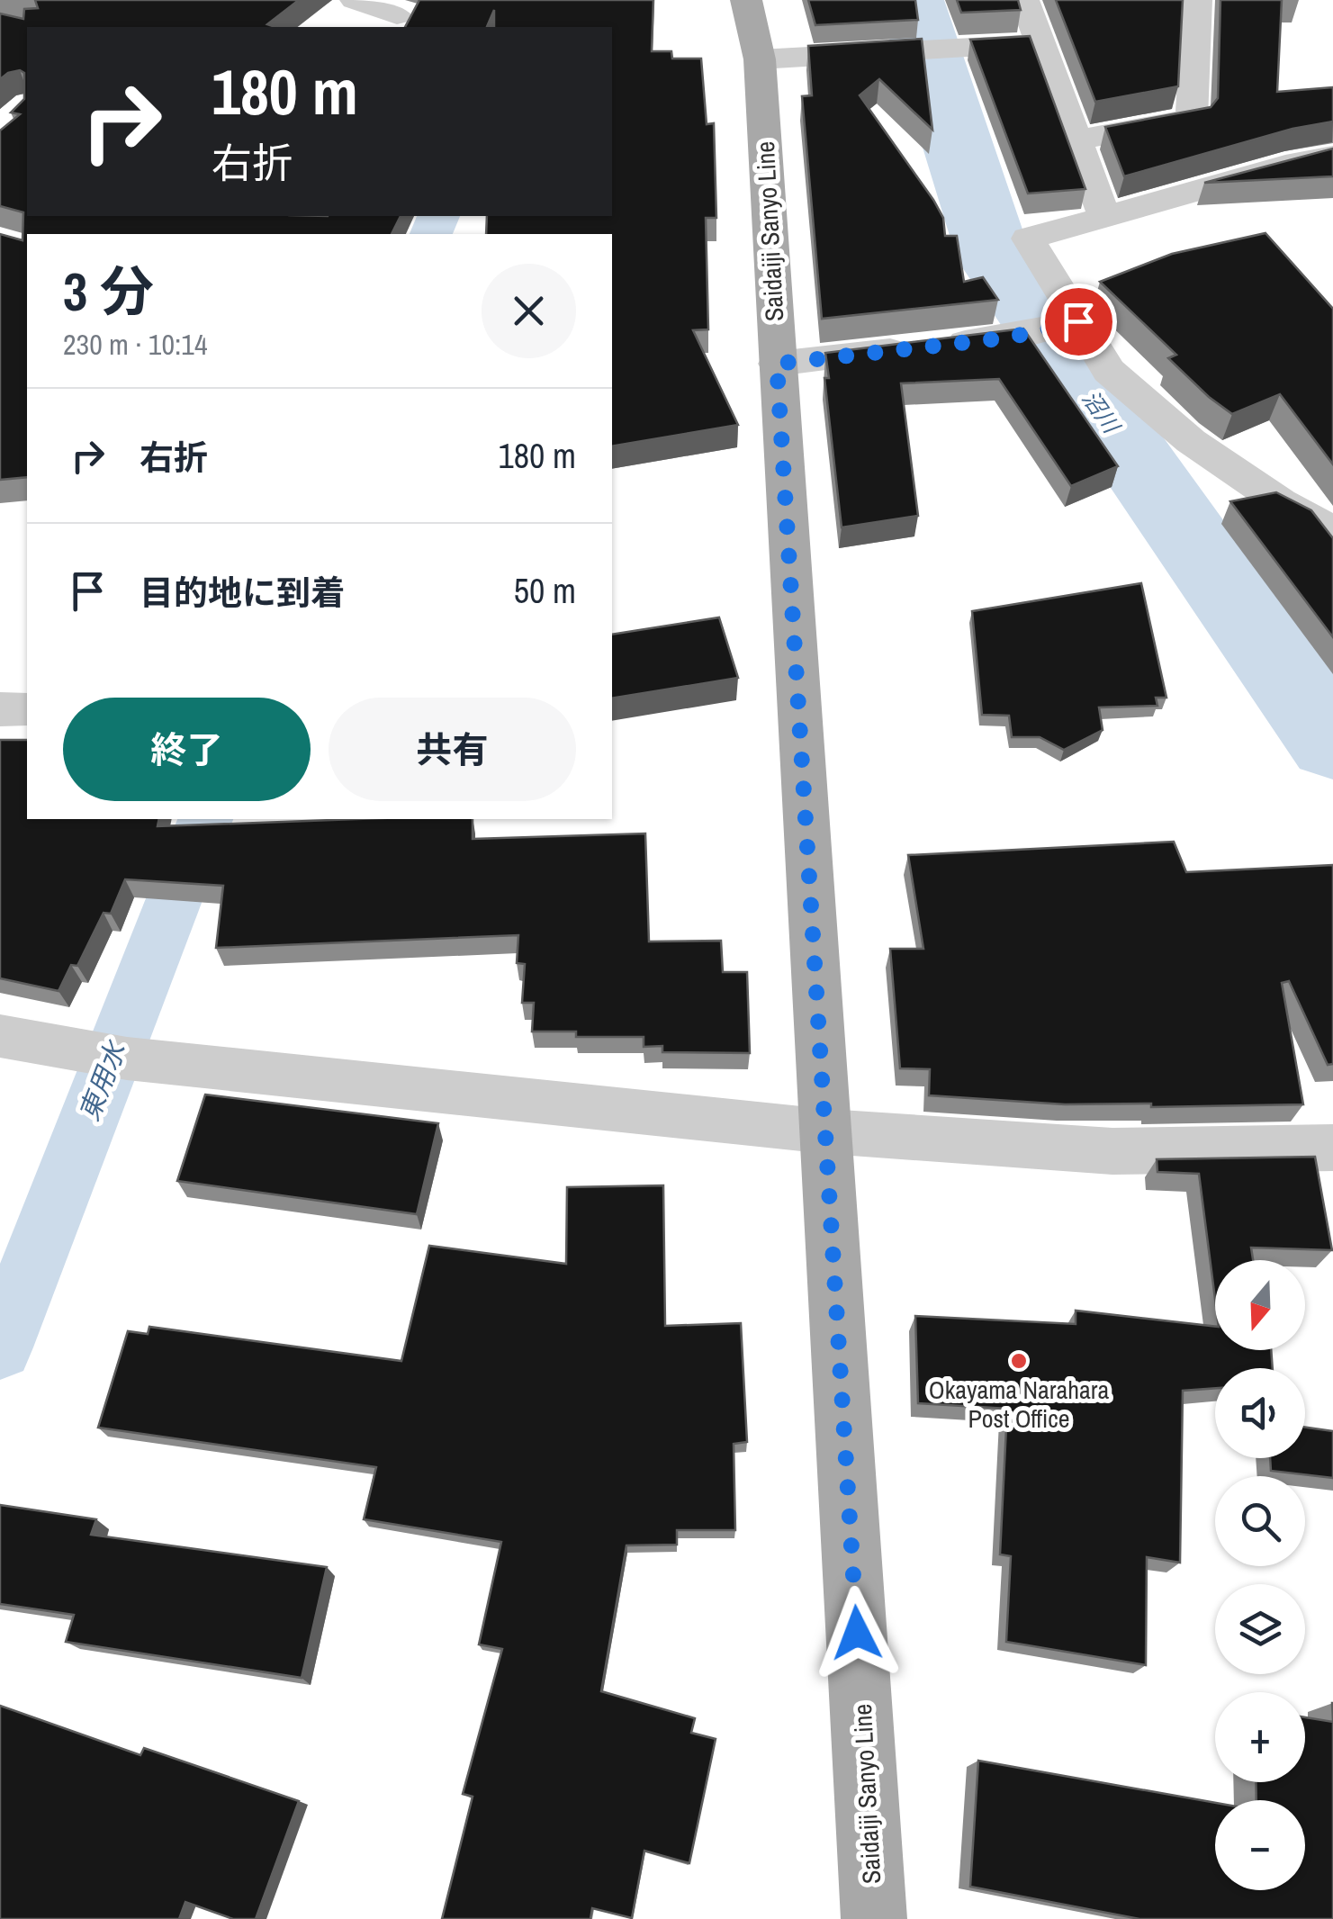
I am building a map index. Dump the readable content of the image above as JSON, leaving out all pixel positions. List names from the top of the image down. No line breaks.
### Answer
{"streets":{"main road":["Saidaiji Sanyo Line"]},"water":["沼川","東用水"],"places":["Okayama Narahara Post Office"],"north":"bottom","page":{"turn":["180 m","右折"],"heading":["3 分","230 m · 10:14"],"list":[{"name":"右折","value":"180 m"},{"name":"目的地に到着","value":"50 m"}],"buttons":["終了","共有"],"map_buttons":["+","−"]}}
